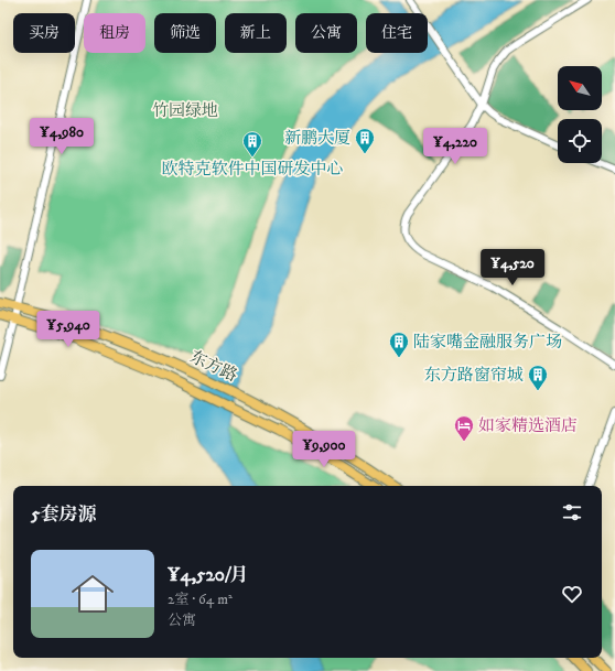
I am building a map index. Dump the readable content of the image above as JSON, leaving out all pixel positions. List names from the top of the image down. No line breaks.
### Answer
{"streets":{"main road":["东方路"]},"parks":["竹园绿地"],"places":{"building":["新鹏大厦","欧特克软件中国研发中心","陆家嘴金融服务广场","东方路窗帘城"],"hotel":["如家精选酒店"]},"north":"top left","page":{"chip":["买房","租房","筛选","新上","公寓","住宅"],"price":["¥4,980","¥4,220","¥4,520","¥5,940","¥9,900"],"heading":"5套房源","list":[{"name":"¥4,520/月","note":"2室 · 64 m² · 公寓"}]}}
